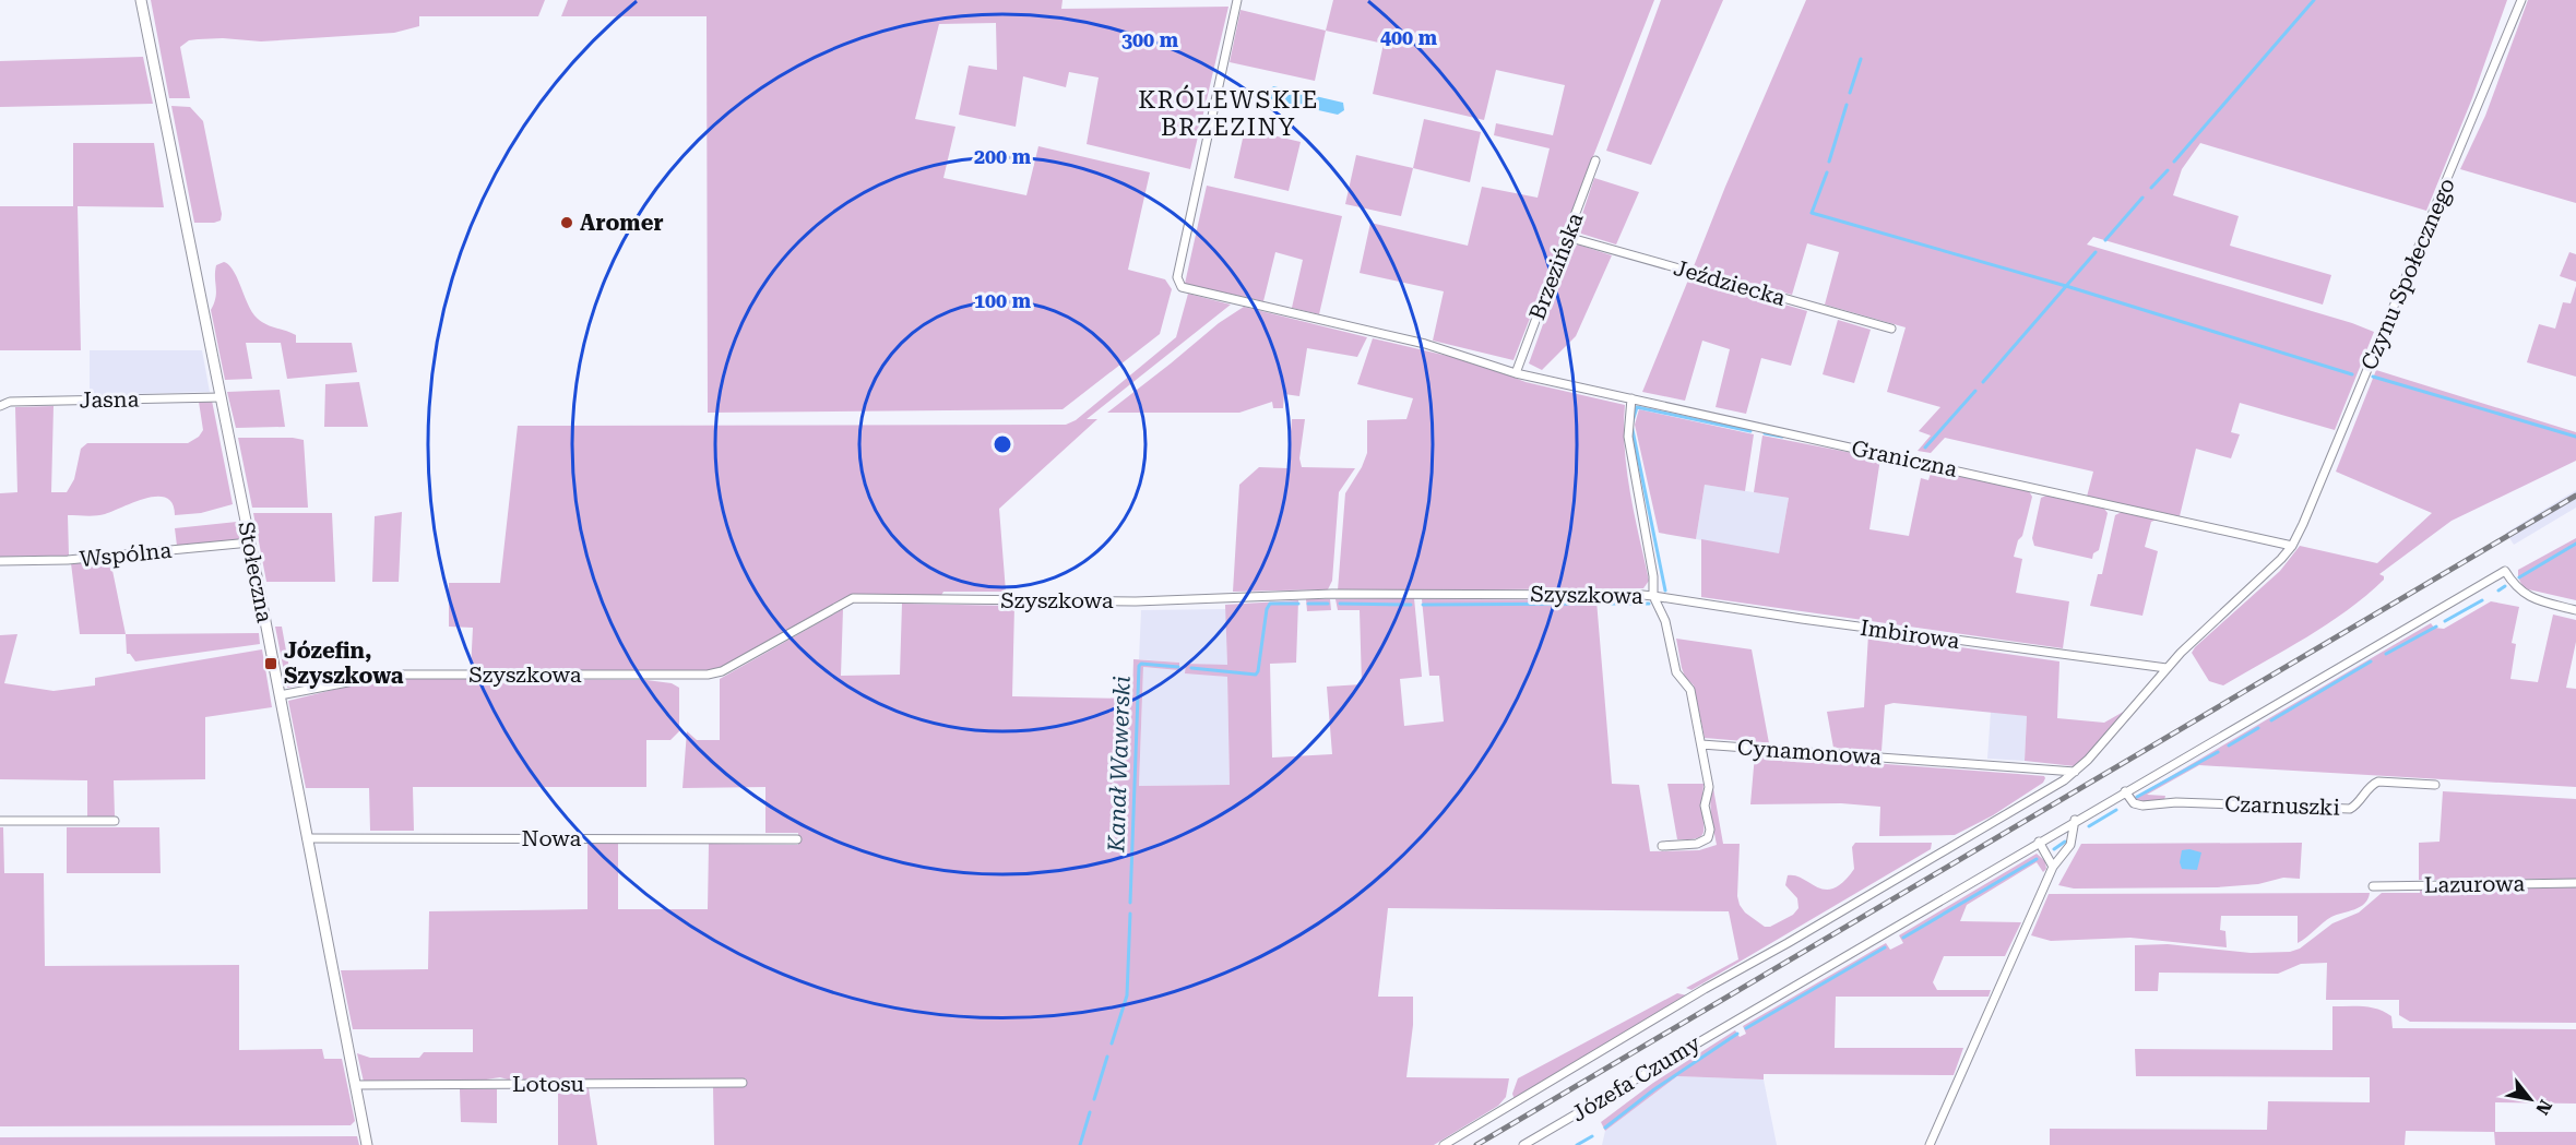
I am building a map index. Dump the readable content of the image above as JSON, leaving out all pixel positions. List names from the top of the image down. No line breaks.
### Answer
{"streets":{"street":["Brzezińska","Czynu Społecznego","Jeździecka","Jasna","Graniczna","Wspólna","Stołeczna","Szyszkowa","Imbirowa","Cynamonowa","Czarnuszki","Nowa","Lazurowa","Józefa Czumy","Lotosu"]},"crossings":[["Brzezińska","Jeździecka"],["Brzezińska","Graniczna"],["Czynu Społecznego","Graniczna"],["Jasna","Stołeczna"],["Graniczna","Szyszkowa"],["Wspólna","Stołeczna"],["Stołeczna","Szyszkowa"],["Stołeczna","Nowa"],["Stołeczna","Lotosu"],["Szyszkowa","Imbirowa"],["Czarnuszki","Józefa Czumy"]],"districts":["KRÓLEWSKIE BRZEZINY"],"water":["Kanał Wawerski"],"places":{"other":["Aromer"],"transit":["Józefin, Szyszkowa"]},"north":"bottom right","rings":["400 m","300 m","200 m","100 m"]}
